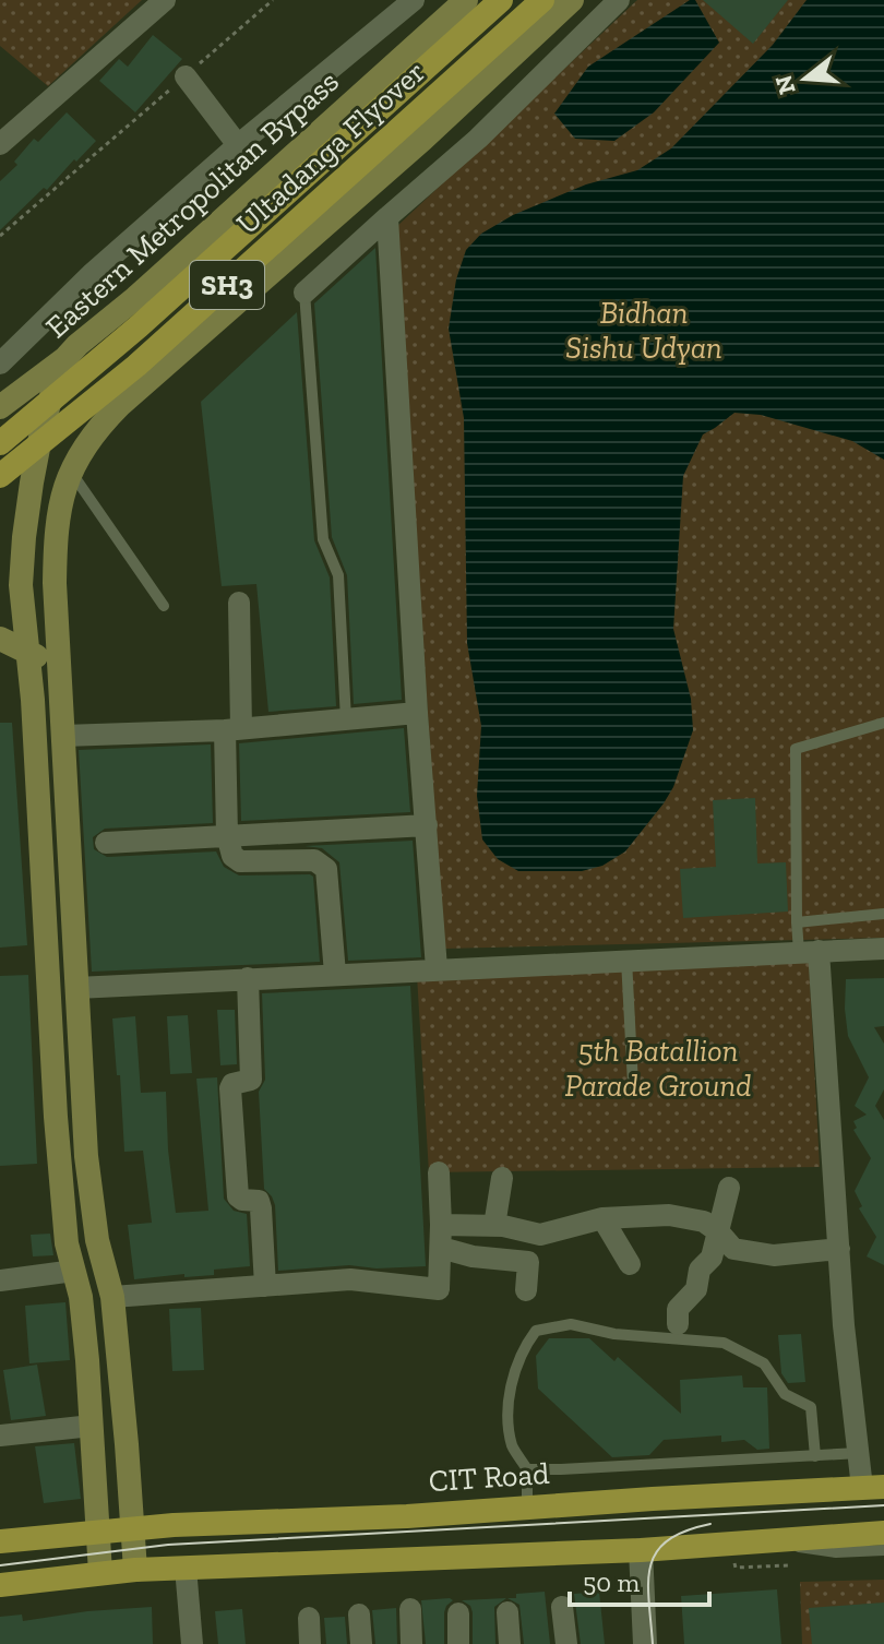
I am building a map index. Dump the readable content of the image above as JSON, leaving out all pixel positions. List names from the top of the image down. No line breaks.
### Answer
{"streets":{"main road":["Ultadanga Flyover","Eastern Metropolitan Bypass","SH3","CIT Road"]},"crossings":[["Eastern Metropolitan Bypass","CIT Road"]],"parks":["Bidhan Sishu Udyan","5th Batallion Parade Ground"],"scale_bar":"50 m","north":"left"}
